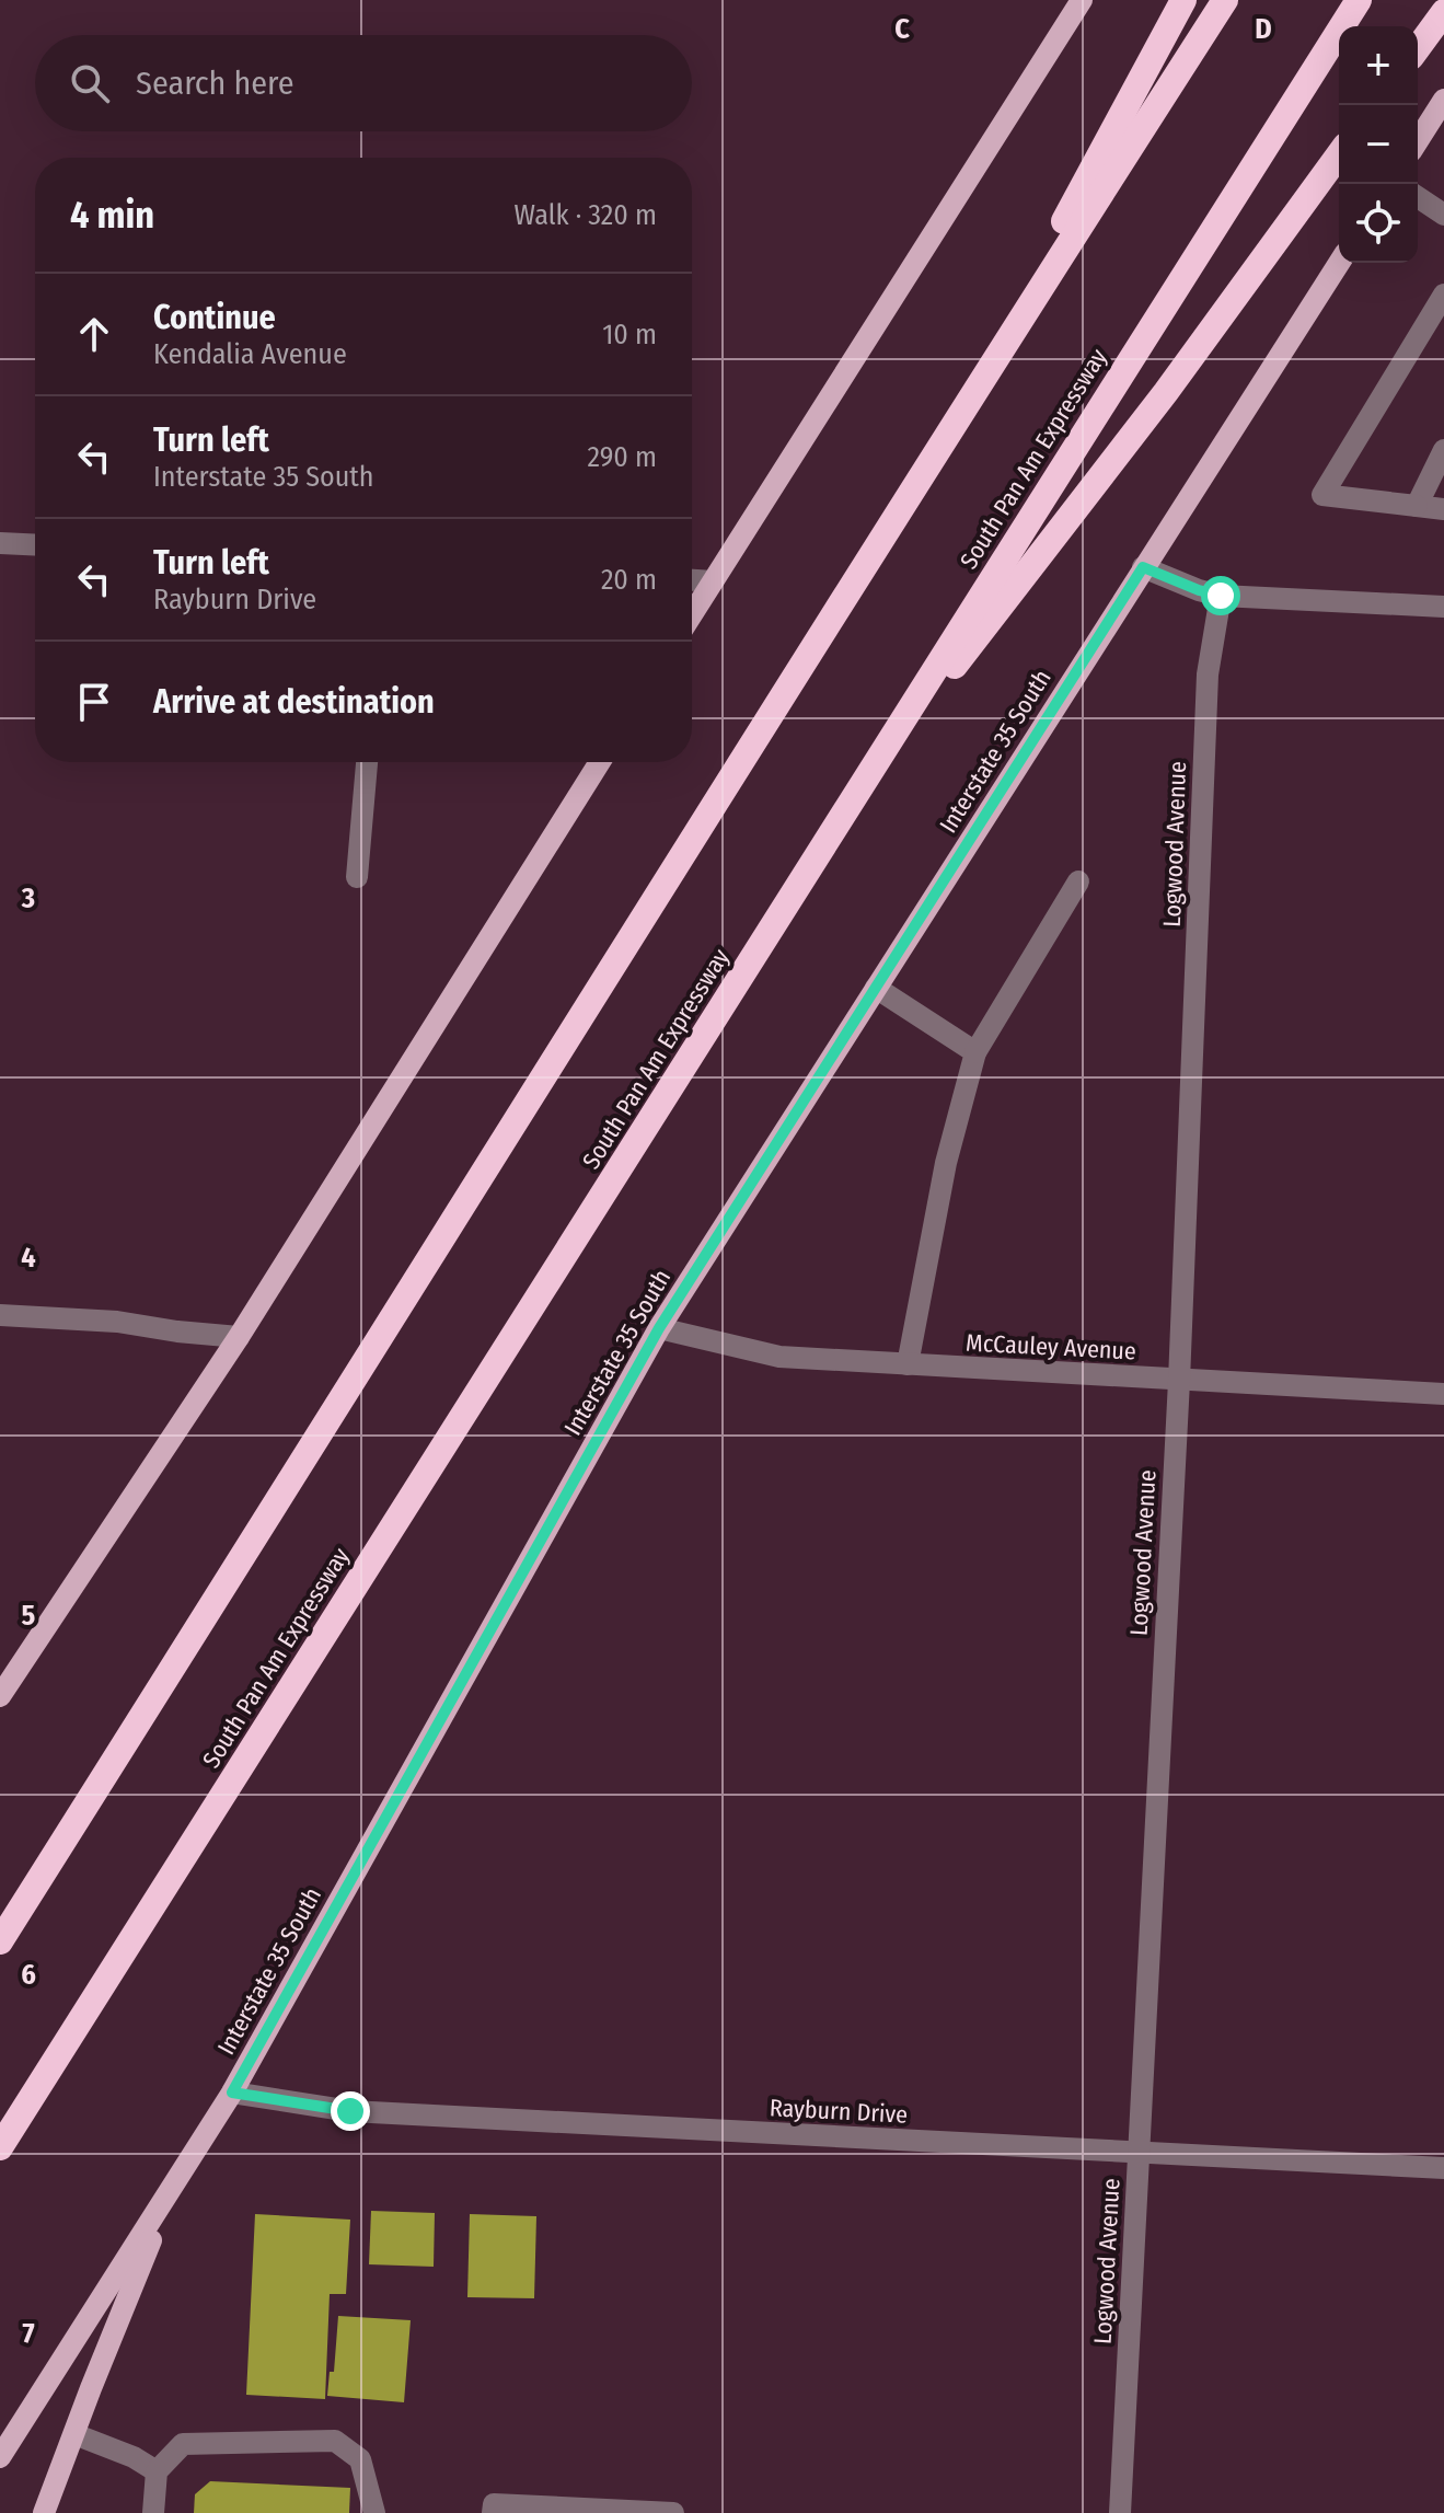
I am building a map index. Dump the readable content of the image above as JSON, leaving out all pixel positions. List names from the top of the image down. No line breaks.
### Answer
{"streets":{"highway":["South Pan Am Expressway"],"main road":["Interstate 35 South"],"street":["Logwood Avenue","McCauley Avenue","Rayburn Drive"]},"crossings":[["Interstate 35 South","McCauley Avenue"],["Interstate 35 South","Rayburn Drive"],["Logwood Avenue","McCauley Avenue"],["Logwood Avenue","Rayburn Drive"]],"page":{"map_buttons":["+","−"],"search":"Search here","heading":["4 min","Walk · 320 m"],"list":[["Continue","Kendalia Avenue","10 m"],["Turn left","Interstate 35 South","290 m"],["Turn left","Rayburn Drive","20 m"],"Arrive at destination"]},"grid":{"columns":["C","D"],"rows":["3","4","5","6","7"]}}
